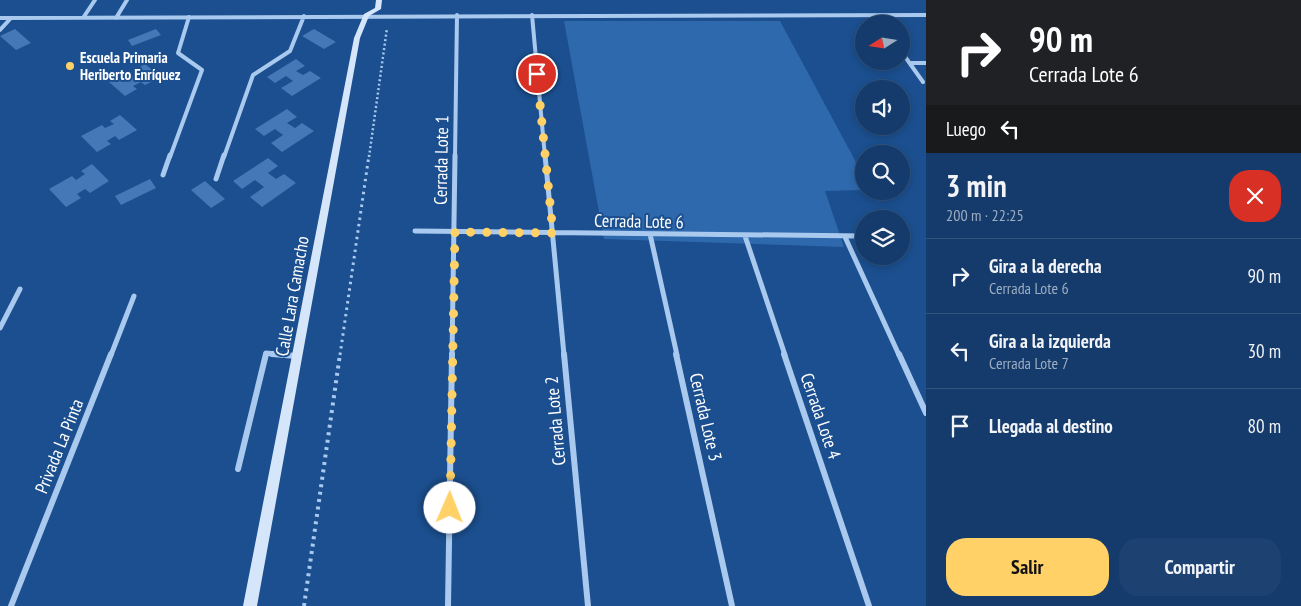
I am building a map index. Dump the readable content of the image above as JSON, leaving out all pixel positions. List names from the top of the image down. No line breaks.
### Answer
{"streets":{"main road":["Calle Lara Camacho"],"street":["Cerrada Lote 1","Cerrada Lote 6","Cerrada Lote 4","Cerrada Lote 3","Cerrada Lote 2","Privada La Pinta"]},"crossings":[["Cerrada Lote 1","Cerrada Lote 6"],["Cerrada Lote 6","Cerrada Lote 4"],["Cerrada Lote 6","Cerrada Lote 3"],["Cerrada Lote 6","Cerrada Lote 2"]],"places":["Escuela Primaria Heriberto Enríquez"],"north":"left","page":{"turn":["90 m","Cerrada Lote 6"],"then":"Luego","heading":["3 min","200 m · 22:25"],"list":[{"name":"Gira a la derecha","note":"Cerrada Lote 6","value":"90 m"},{"name":"Gira a la izquierda","note":"Cerrada Lote 7","value":"30 m"},{"name":"Llegada al destino","value":"80 m"}],"buttons":["Salir","Compartir"]}}
